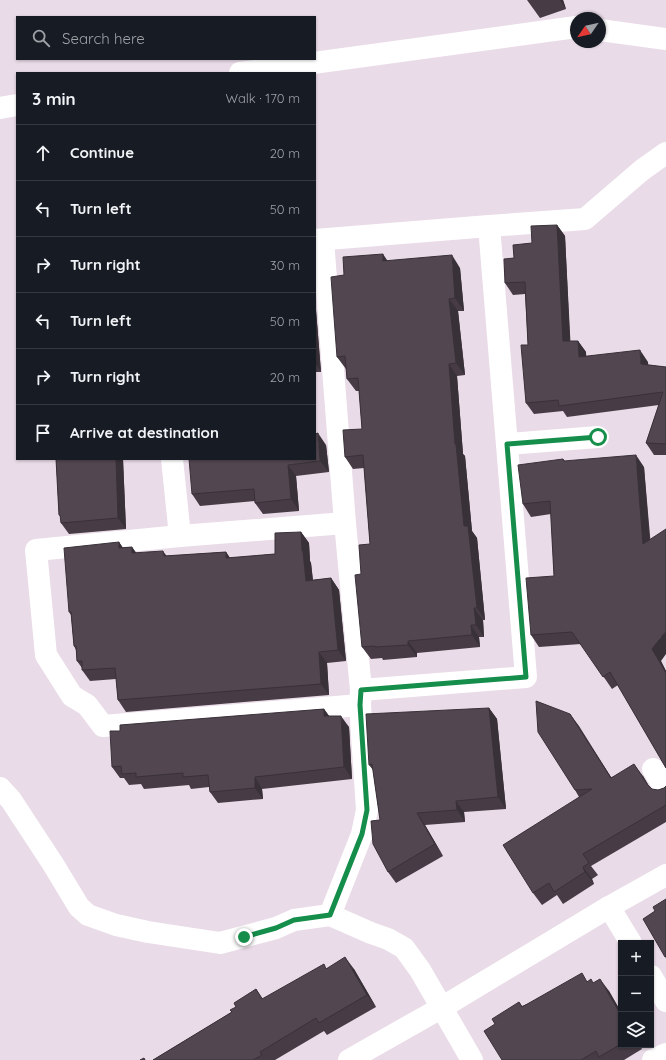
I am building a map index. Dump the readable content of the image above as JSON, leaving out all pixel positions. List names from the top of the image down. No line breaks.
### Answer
{"north":"bottom left","page":{"search":"Search here","heading":["3 min","Walk · 170 m"],"list":[["Continue","20 m"],["Turn left","50 m"],["Turn right","30 m"],["Turn left","50 m"],["Turn right","20 m"],"Arrive at destination"],"map_buttons":["+","−"]}}
